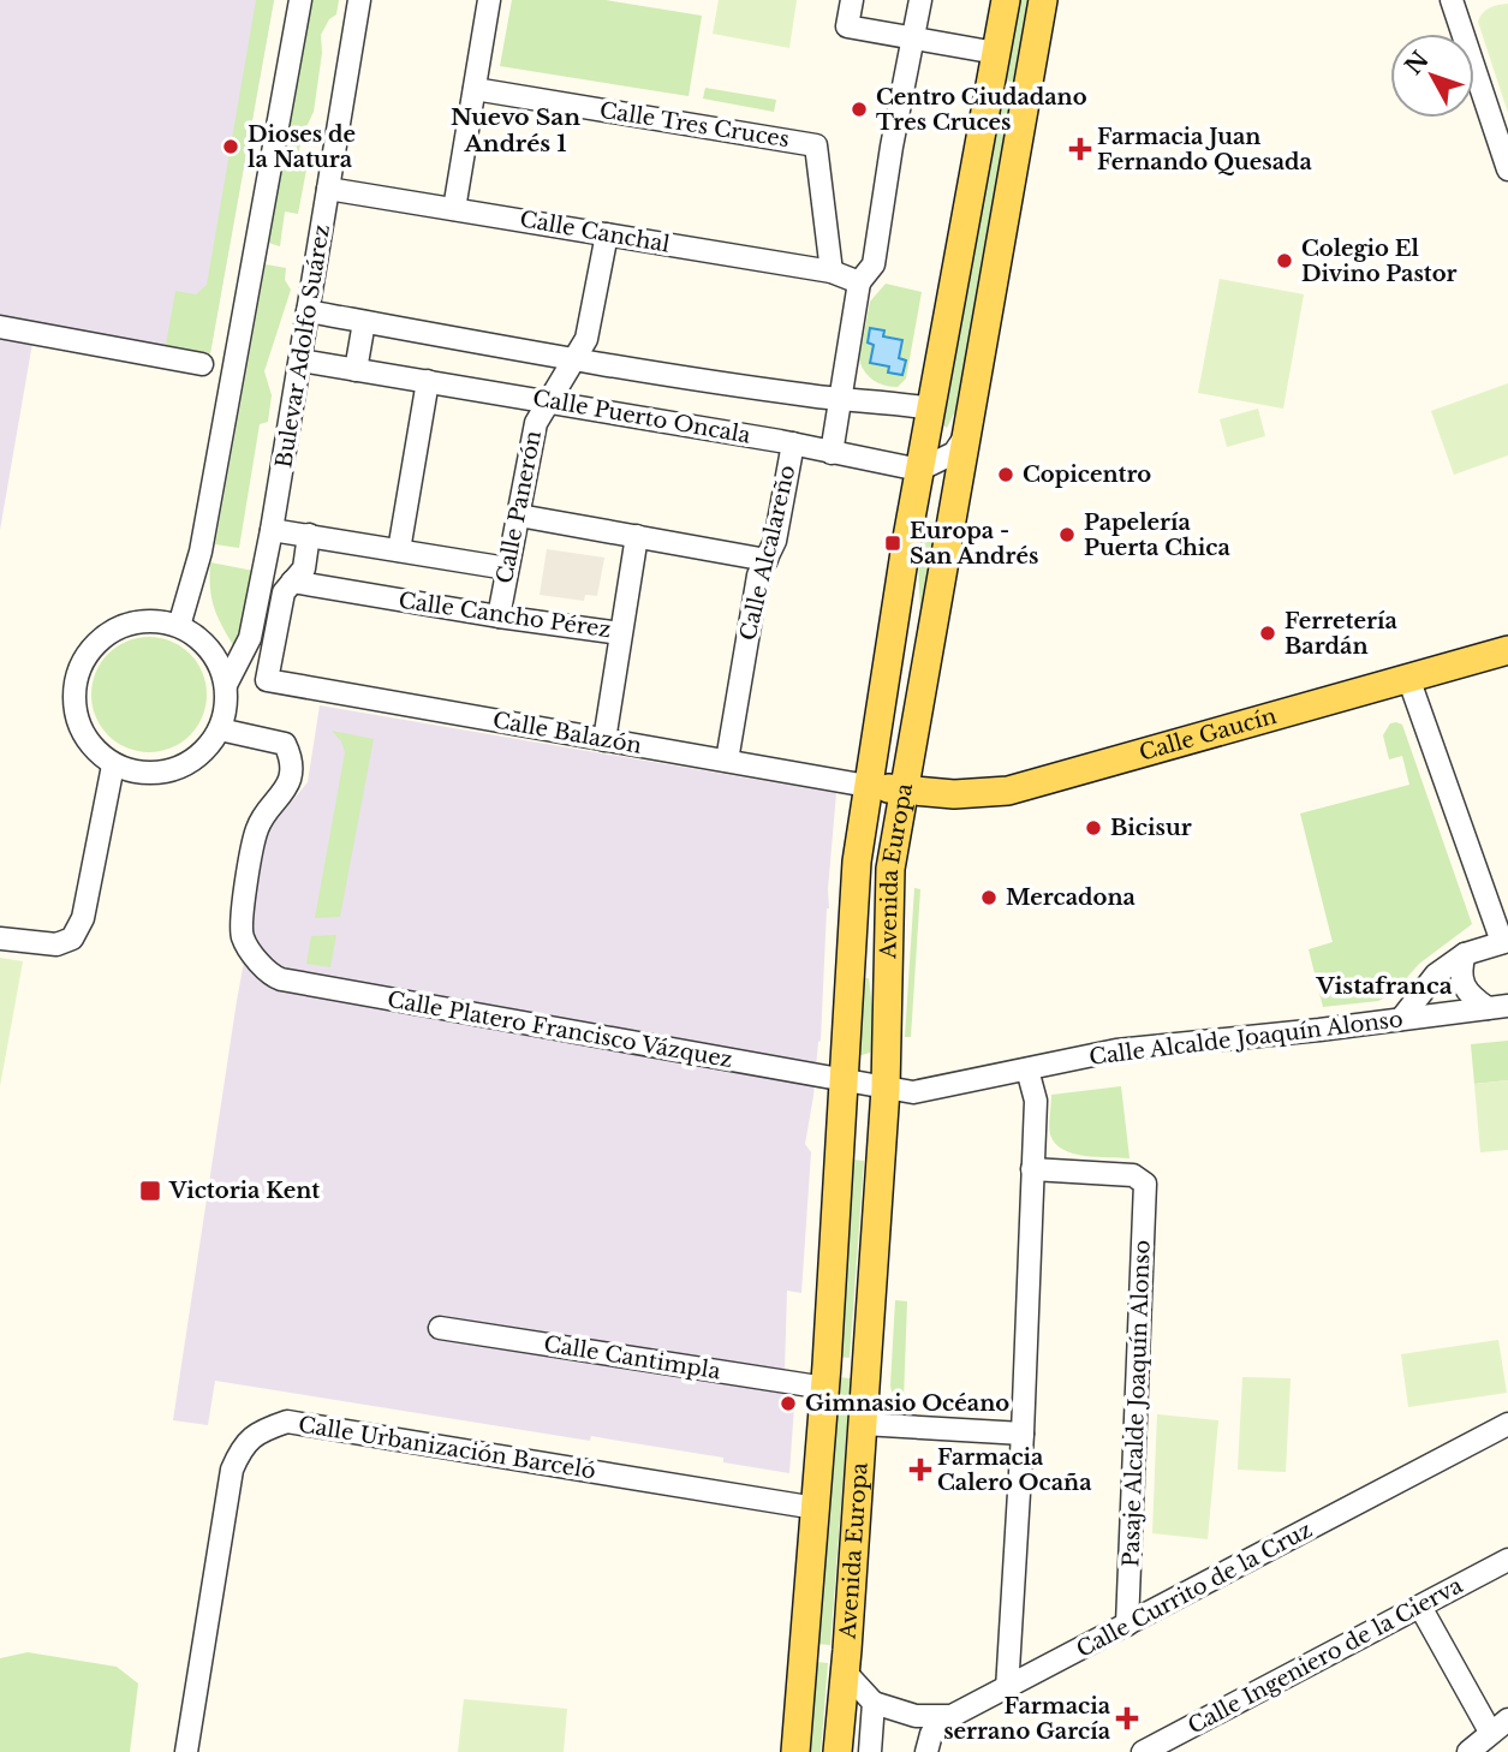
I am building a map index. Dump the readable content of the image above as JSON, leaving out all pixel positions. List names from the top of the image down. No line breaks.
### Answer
{"streets":{"main road":["Calle Gaucín","Avenida Europa"],"street":["Calle Tres Cruces","Calle Canchal","Bulevar Adolfo Suárez","Calle Puerto Oncala","Calle Panerón","Calle Alcalareño","Calle Cancho Pérez","Calle Balazón","Calle Platero Francisco Vázquez","Calle Alcalde Joaquín Alonso","Calle Cantimpla","Pasaje Alcalde Joaquín Alonso","Calle Urbanización Barceló","Calle Currito de la Cruz","Calle Ingeniero de la Cierva"]},"crossings":[["Calle Tres Cruces","Calle Canchal"],["Calle Canchal","Bulevar Adolfo Suárez"],["Calle Canchal","Calle Panerón"],["Bulevar Adolfo Suárez","Calle Puerto Oncala"],["Bulevar Adolfo Suárez","Calle Platero Francisco Vázquez"],["Calle Puerto Oncala","Calle Panerón"],["Calle Puerto Oncala","Calle Alcalareño"],["Calle Puerto Oncala","Avenida Europa"],["Calle Panerón","Calle Cancho Pérez"],["Calle Alcalareño","Calle Balazón"],["Calle Cancho Pérez","Calle Balazón"],["Calle Balazón","Calle Gaucín"],["Calle Balazón","Avenida Europa"],["Calle Gaucín","Avenida Europa"],["Avenida Europa","Calle Platero Francisco Vázquez"],["Avenida Europa","Calle Alcalde Joaquín Alonso"],["Avenida Europa","Calle Cantimpla"],["Avenida Europa","Calle Urbanización Barceló"],["Calle Platero Francisco Vázquez","Calle Alcalde Joaquín Alonso"],["Pasaje Alcalde Joaquín Alonso","Calle Currito de la Cruz"]],"districts":["Nuevo San Andrés 1","Vistafranca"],"places":{"other":["Centro Ciudadano Tres Cruces","Dioses de la Natura","Colegio El Divino Pastor","Copicentro","Papelería Puerta Chica","Ferretería Bardán","Bicisur","Mercadona","Gimnasio Océano"],"health":["Farmacia Juan Fernando Quesada","Farmacia Calero Ocaña","Farmacia serrano García"],"transit":["Europa - San Andrés","Victoria Kent"]},"north":"top left"}
